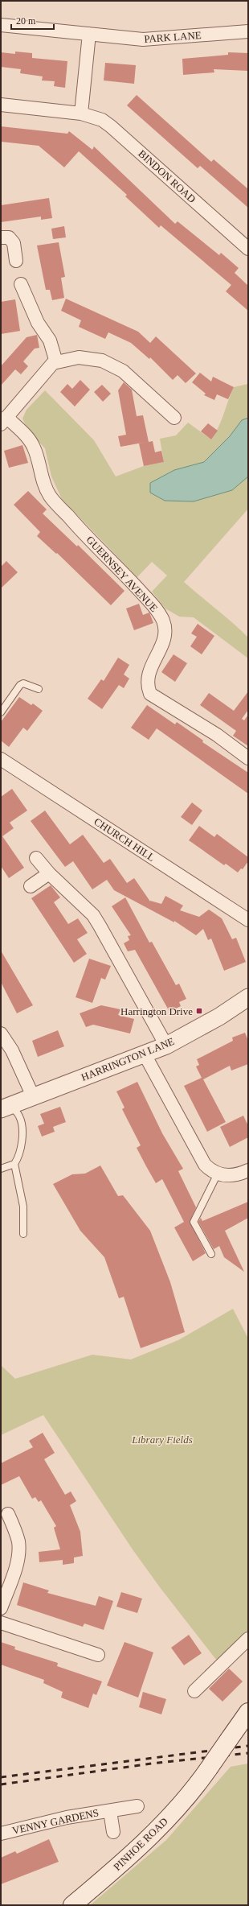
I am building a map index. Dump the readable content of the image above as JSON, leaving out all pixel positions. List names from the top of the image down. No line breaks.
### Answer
{"streets":{"main road":["PINHOE ROAD"],"street":["PARK LANE","BINDON ROAD","GUERNSEY AVENUE","CHURCH HILL","HARRINGTON LANE","VENNY GARDENS"]},"parks":["Library Fields"],"places":{"transit":["Harrington Drive"]},"scale_bar":"20 m"}
